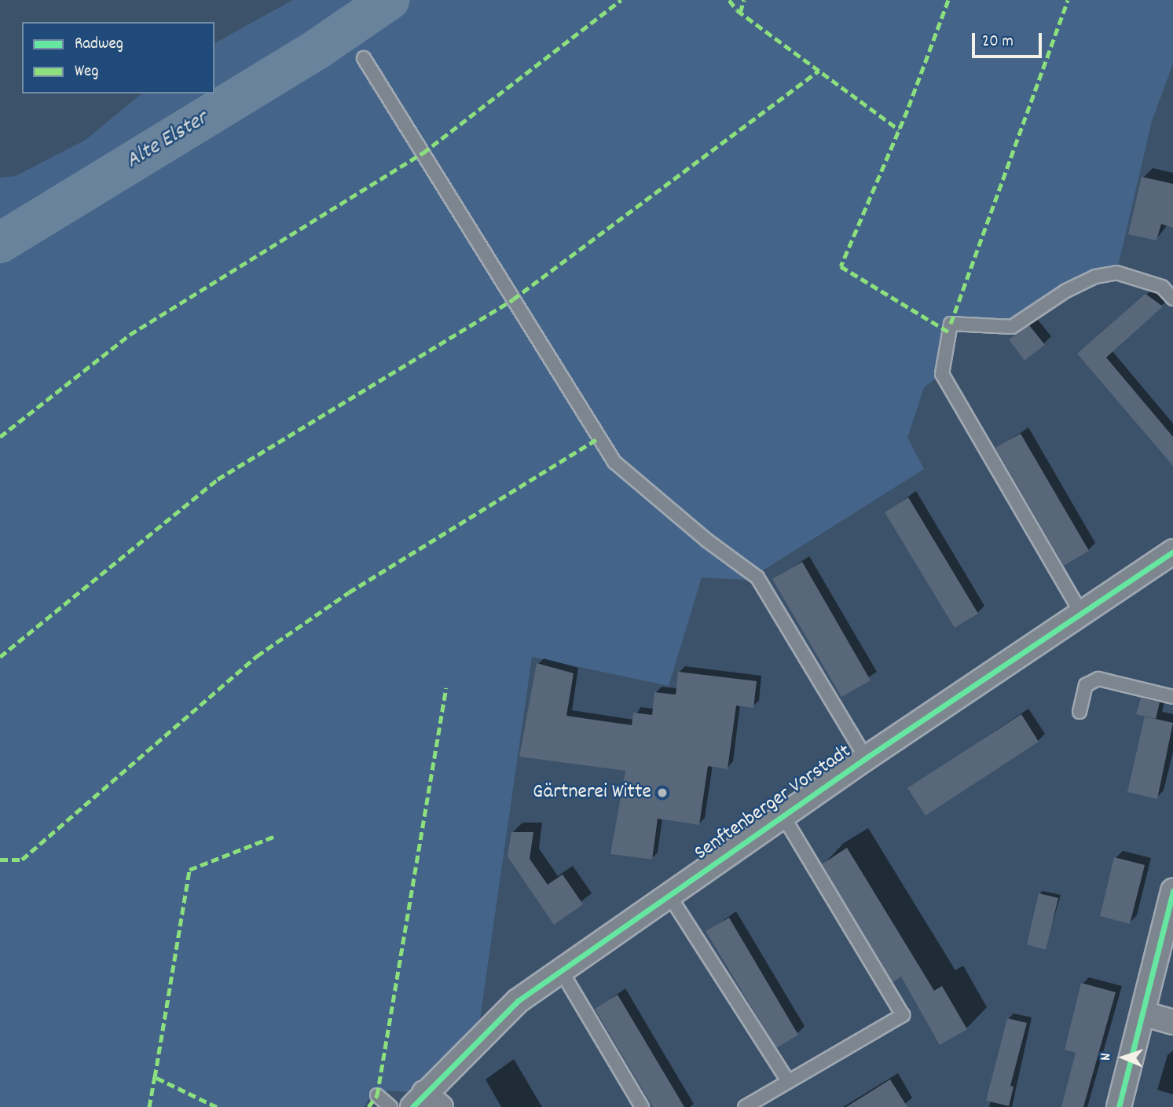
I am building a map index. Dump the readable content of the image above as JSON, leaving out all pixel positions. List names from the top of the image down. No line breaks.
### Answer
{"streets":{"street":["Senftenberger Vorstadt"]},"water":["Alte Elster"],"places":["Gärtnerei Witte"],"legend":["Radweg","Weg"],"scale_bar":"20 m","north":"left"}
